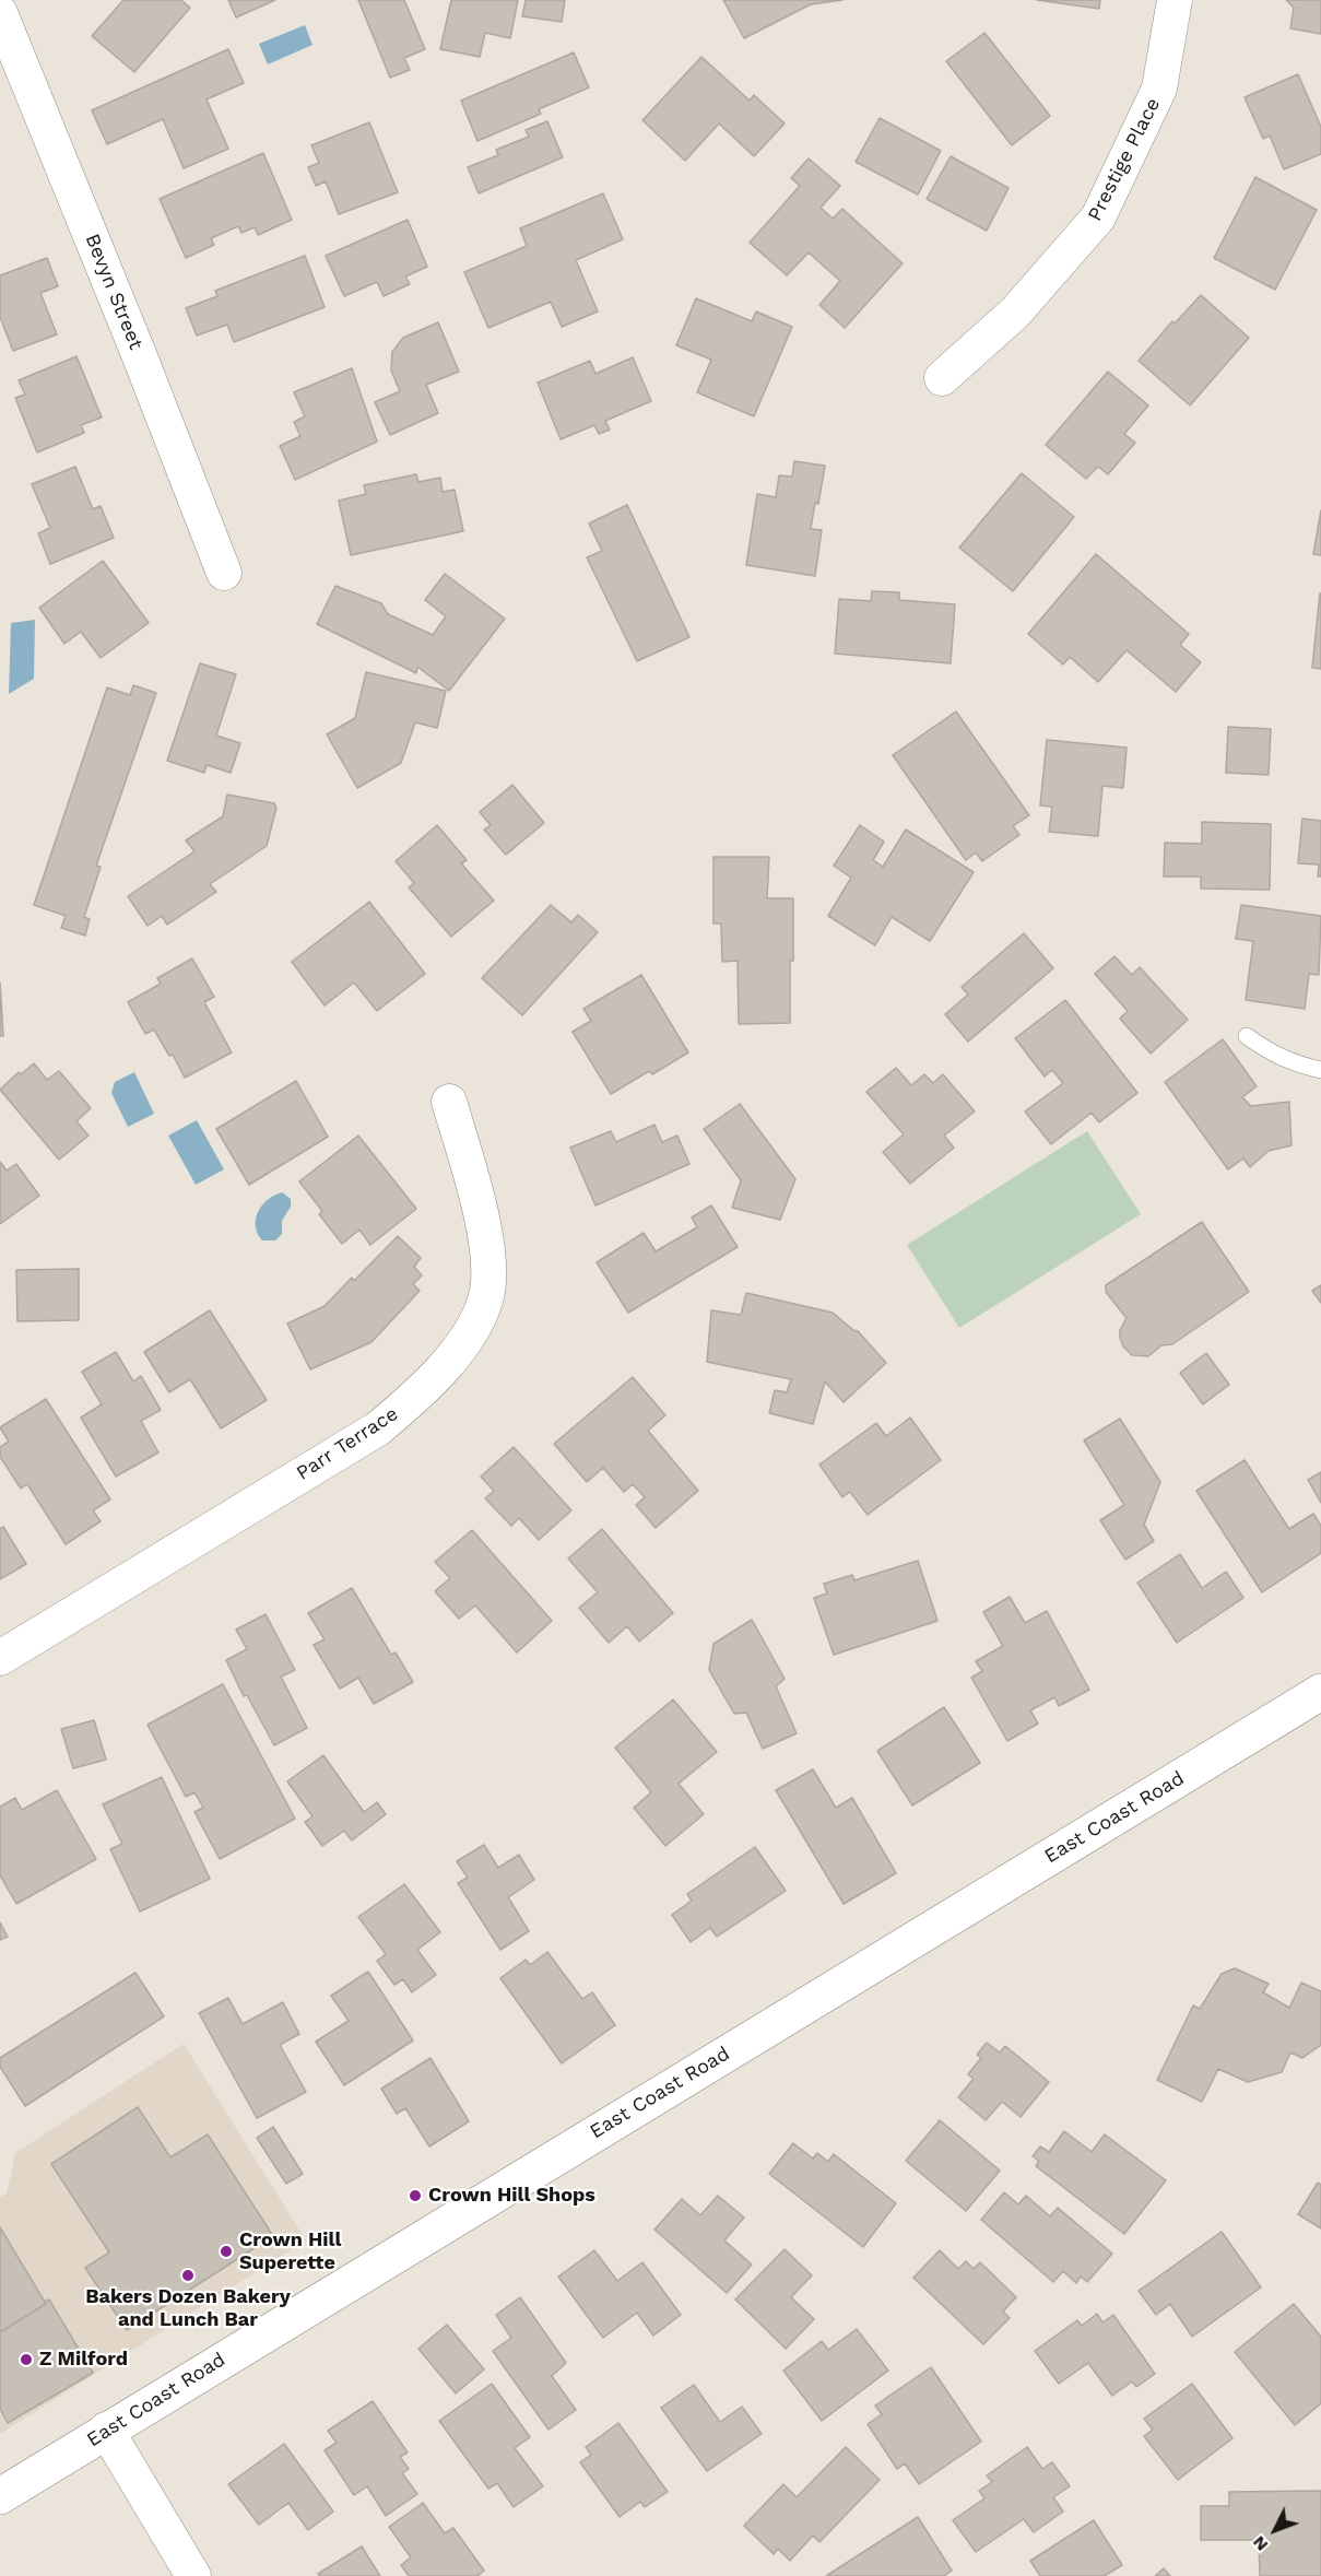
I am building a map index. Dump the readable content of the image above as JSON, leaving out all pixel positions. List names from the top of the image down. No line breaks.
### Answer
{"streets":{"main road":["East Coast Road"],"street":["Prestige Place","Bevyn Street","Parr Terrace"]},"places":["Crown Hill Shops","Crown Hill Superette","Bakers Dozen Bakery and Lunch Bar","Z Milford"],"north":"bottom left"}
